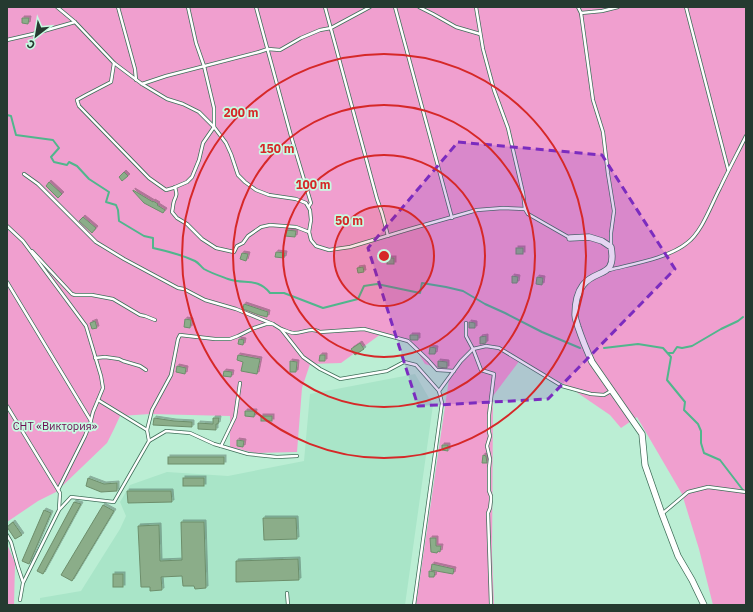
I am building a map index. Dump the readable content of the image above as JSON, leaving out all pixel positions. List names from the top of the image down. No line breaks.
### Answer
{"parks":["СНТ «Виктория»"],"north":"bottom left","rings":["200 m","150 m","100 m","50 m"]}
